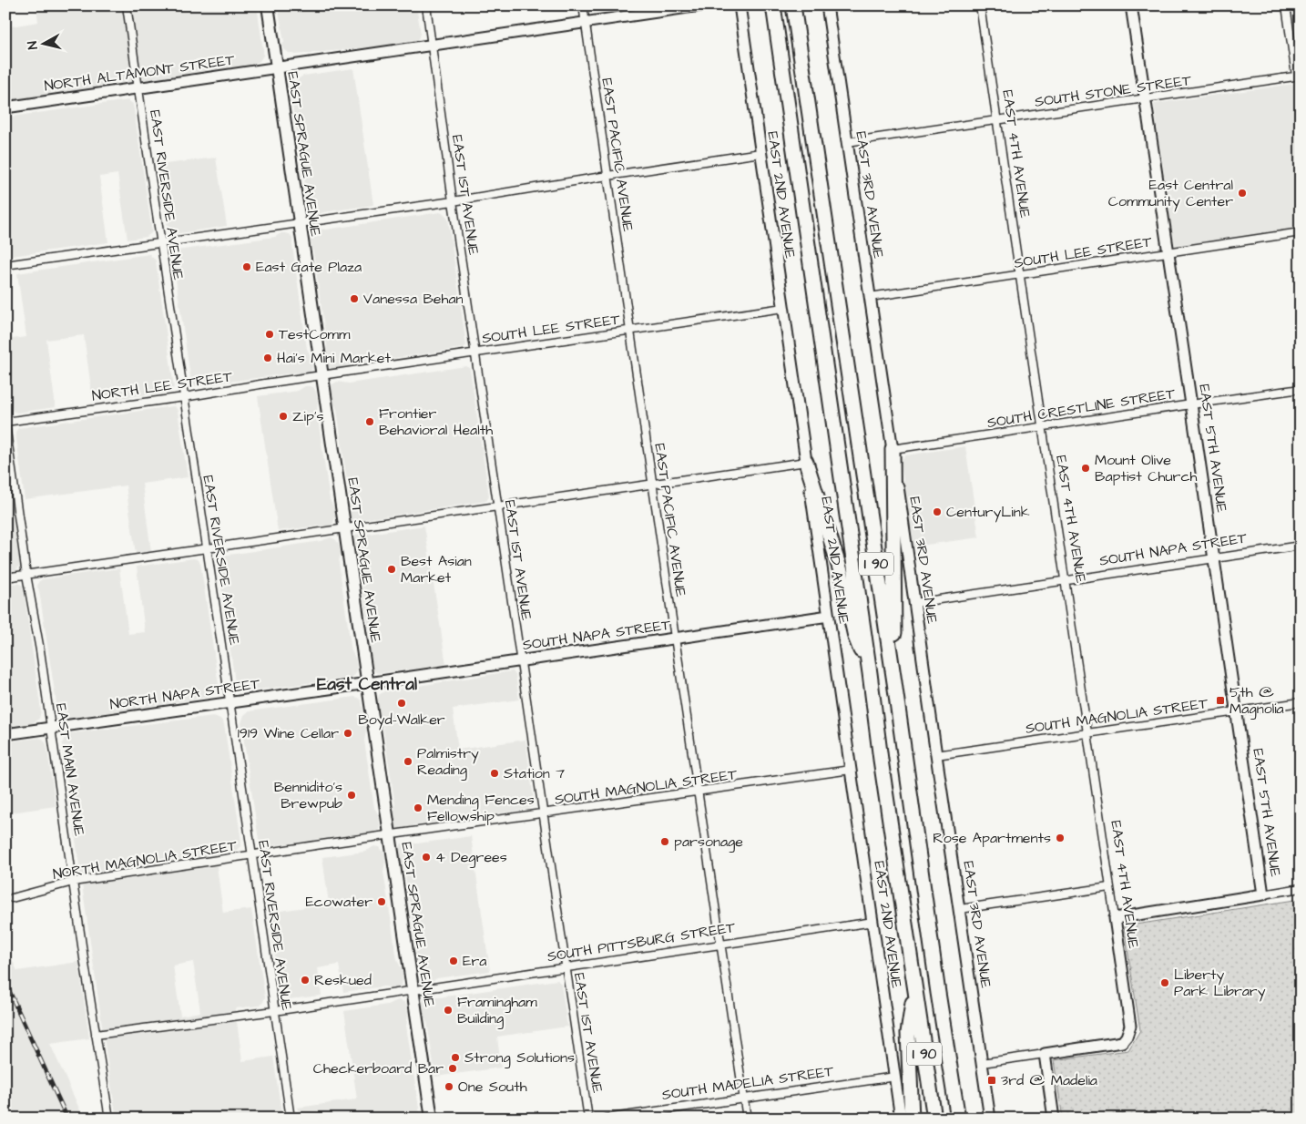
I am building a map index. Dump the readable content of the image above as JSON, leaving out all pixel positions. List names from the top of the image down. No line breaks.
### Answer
{"streets":{"highway":["I 90"],"main road":["EAST SPRAGUE AVENUE"],"street":["NORTH ALTAMONT STREET","SOUTH STONE STREET","EAST 4TH AVENUE","EAST PACIFIC AVENUE","EAST RIVERSIDE AVENUE","EAST 1ST AVENUE","EAST 2ND AVENUE","EAST 3RD AVENUE","SOUTH LEE STREET","NORTH LEE STREET","SOUTH CRESTLINE STREET","EAST 5TH AVENUE","SOUTH NAPA STREET","NORTH NAPA STREET","SOUTH MAGNOLIA STREET","EAST MAIN AVENUE","NORTH MAGNOLIA STREET","SOUTH PITTSBURG STREET","SOUTH MADELIA STREET"]},"crossings":[["NORTH ALTAMONT STREET","EAST SPRAGUE AVENUE"],["NORTH ALTAMONT STREET","EAST PACIFIC AVENUE"],["NORTH ALTAMONT STREET","EAST RIVERSIDE AVENUE"],["NORTH ALTAMONT STREET","EAST 1ST AVENUE"],["SOUTH STONE STREET","EAST 4TH AVENUE"],["SOUTH STONE STREET","EAST 3RD AVENUE"],["SOUTH STONE STREET","EAST 5TH AVENUE"],["EAST SPRAGUE AVENUE","SOUTH LEE STREET"],["EAST SPRAGUE AVENUE","NORTH LEE STREET"],["EAST SPRAGUE AVENUE","SOUTH NAPA STREET"],["EAST SPRAGUE AVENUE","NORTH NAPA STREET"],["EAST SPRAGUE AVENUE","SOUTH MAGNOLIA STREET"],["EAST SPRAGUE AVENUE","NORTH MAGNOLIA STREET"],["EAST SPRAGUE AVENUE","SOUTH PITTSBURG STREET"],["EAST 4TH AVENUE","SOUTH LEE STREET"],["EAST 4TH AVENUE","SOUTH CRESTLINE STREET"],["EAST 4TH AVENUE","SOUTH NAPA STREET"],["EAST 4TH AVENUE","SOUTH MAGNOLIA STREET"],["EAST PACIFIC AVENUE","SOUTH LEE STREET"],["EAST PACIFIC AVENUE","SOUTH NAPA STREET"],["EAST PACIFIC AVENUE","SOUTH MAGNOLIA STREET"],["EAST PACIFIC AVENUE","SOUTH PITTSBURG STREET"],["EAST PACIFIC AVENUE","SOUTH MADELIA STREET"],["EAST RIVERSIDE AVENUE","NORTH LEE STREET"],["EAST RIVERSIDE AVENUE","NORTH NAPA STREET"],["EAST RIVERSIDE AVENUE","NORTH MAGNOLIA STREET"],["EAST RIVERSIDE AVENUE","SOUTH PITTSBURG STREET"],["EAST 1ST AVENUE","SOUTH LEE STREET"],["EAST 1ST AVENUE","SOUTH NAPA STREET"],["EAST 1ST AVENUE","SOUTH MAGNOLIA STREET"],["EAST 1ST AVENUE","SOUTH PITTSBURG STREET"],["EAST 2ND AVENUE","SOUTH LEE STREET"],["EAST 2ND AVENUE","SOUTH NAPA STREET"],["EAST 2ND AVENUE","SOUTH MAGNOLIA STREET"],["EAST 2ND AVENUE","SOUTH PITTSBURG STREET"],["EAST 2ND AVENUE","SOUTH MADELIA STREET"],["EAST 3RD AVENUE","SOUTH LEE STREET"],["EAST 3RD AVENUE","SOUTH CRESTLINE STREET"],["EAST 3RD AVENUE","SOUTH NAPA STREET"],["EAST 3RD AVENUE","SOUTH MAGNOLIA STREET"],["SOUTH LEE STREET","NORTH LEE STREET"],["SOUTH LEE STREET","EAST 5TH AVENUE"],["NORTH LEE STREET","EAST MAIN AVENUE"],["SOUTH CRESTLINE STREET","EAST 5TH AVENUE"],["EAST 5TH AVENUE","SOUTH NAPA STREET"],["EAST 5TH AVENUE","SOUTH MAGNOLIA STREET"],["SOUTH NAPA STREET","NORTH NAPA STREET"],["NORTH NAPA STREET","EAST MAIN AVENUE"],["SOUTH MAGNOLIA STREET","NORTH MAGNOLIA STREET"],["EAST MAIN AVENUE","NORTH MAGNOLIA STREET"],["EAST MAIN AVENUE","SOUTH PITTSBURG STREET"]],"districts":["East Central"],"places":{"other":["East Central Community Center","East Gate Plaza","Vanessa Behan","TestComm","Hai's Mini Market","Zip's","Frontier Behavioral Health","Mount Olive Baptist Church","CenturyLink","Best Asian Market","Boyd-Walker","1919 Wine Cellar","Palmistry Reading","Station 7","Bennidito's Brewpub","Mending Fences Fellowship","Rose Apartments","parsonage","4 Degrees","Ecowater","Era","Reskued","Liberty Park Library","Framingham Building","Strong Solutions","Checkerboard Bar","One South"],"transit":["5th @ Magnolia","3rd @ Madelia"]},"north":"left"}
